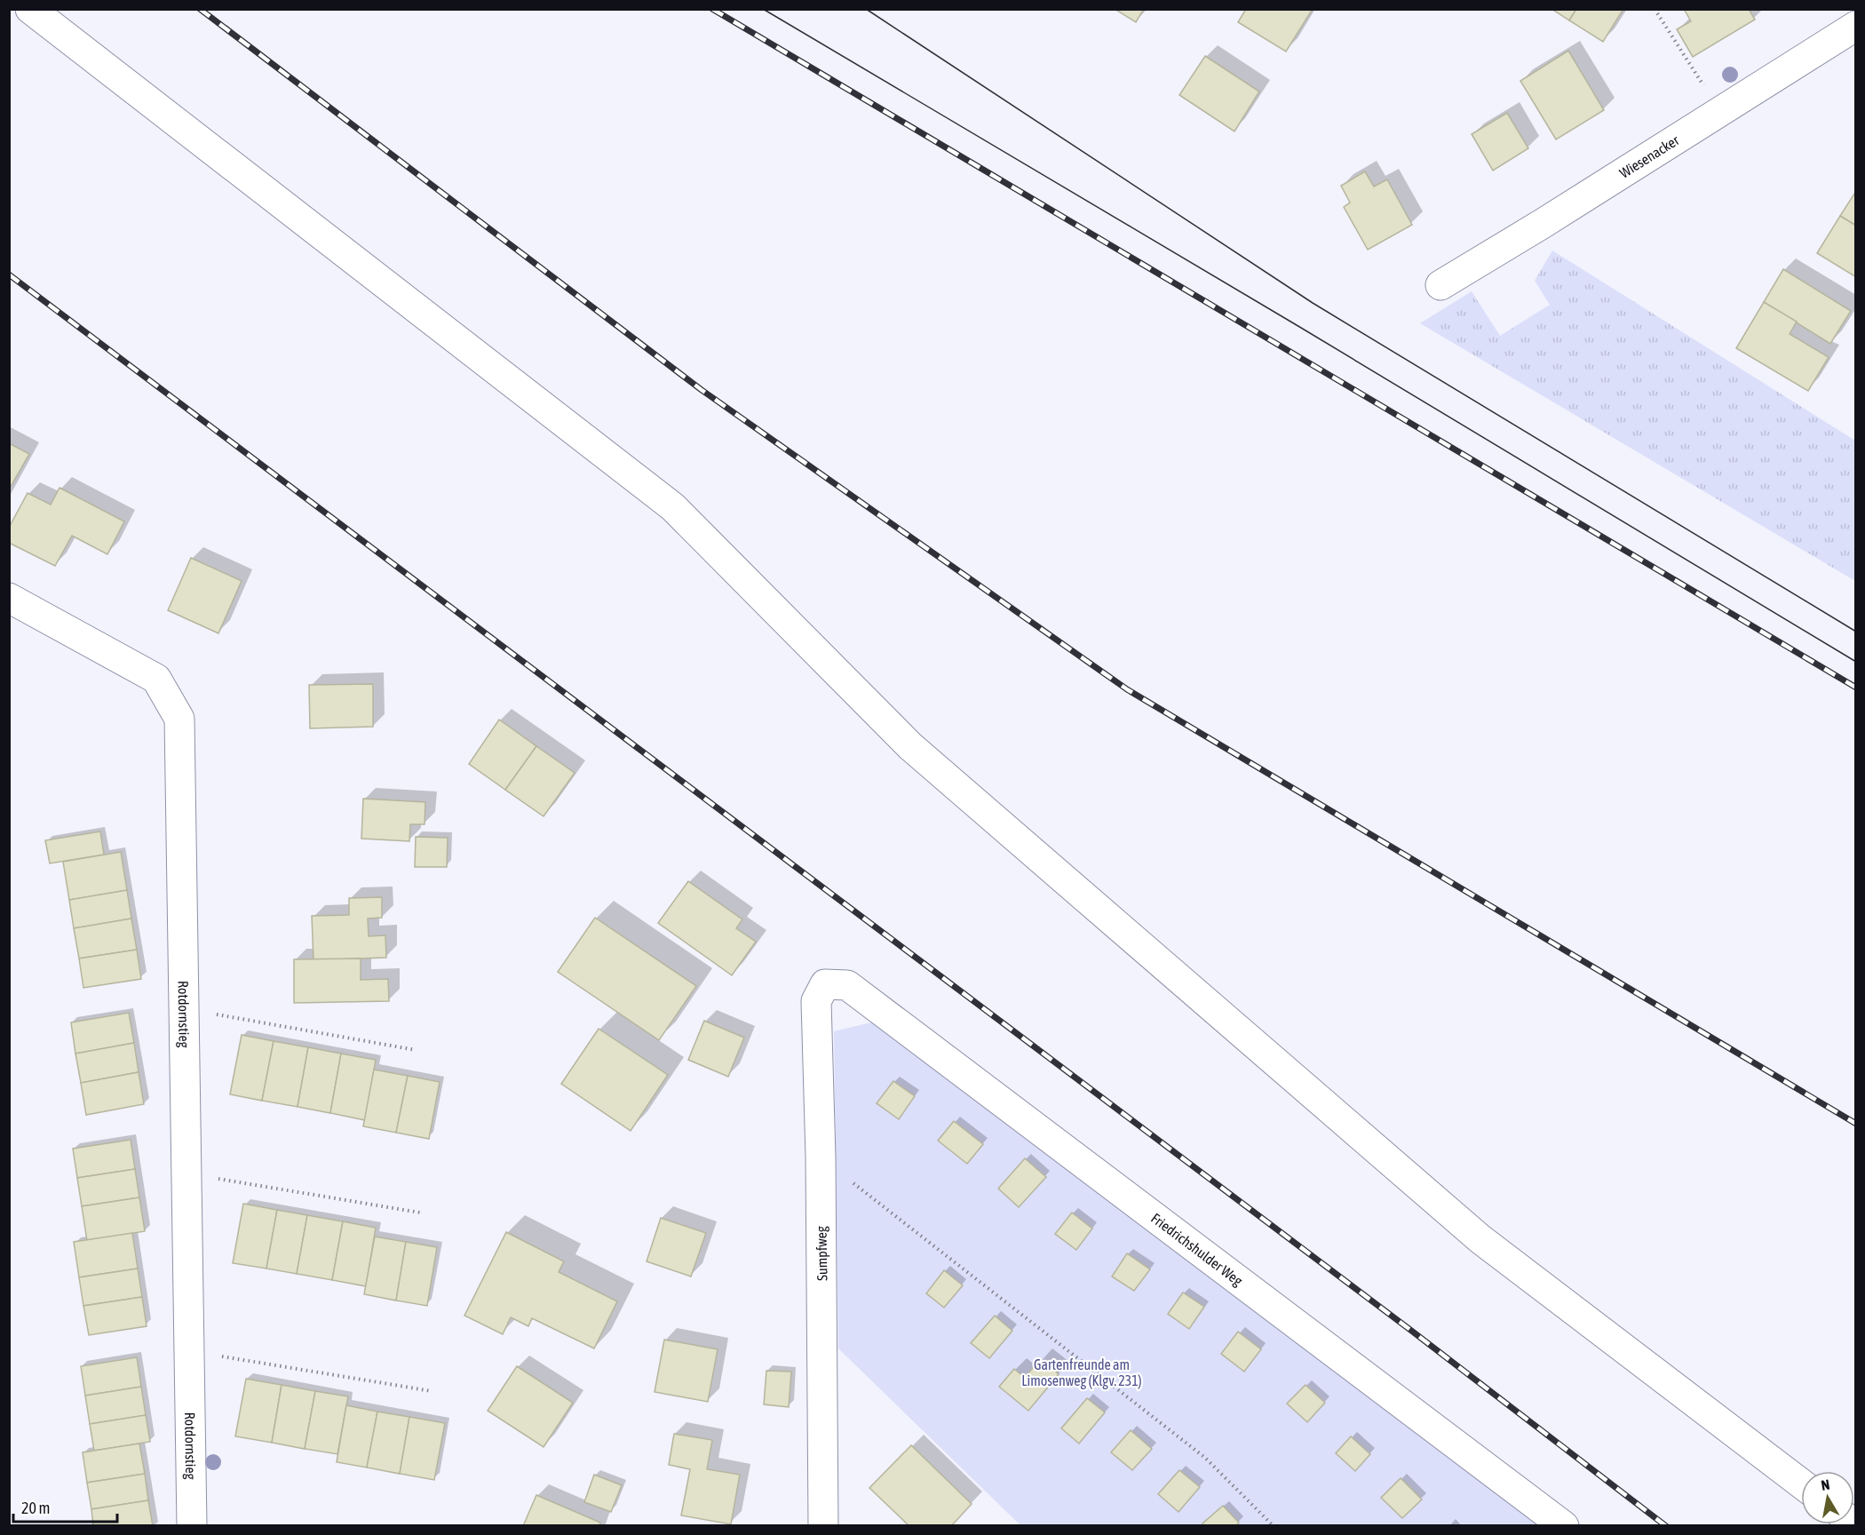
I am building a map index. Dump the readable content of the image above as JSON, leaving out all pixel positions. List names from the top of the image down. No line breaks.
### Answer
{"streets":{"street":["Wiesenacker","Rotdornstieg","Friedrichshulder Weg","Sumpfweg"]},"crossings":[["Friedrichshulder Weg","Sumpfweg"]],"parks":["Gartenfreunde am Limosenweg (Klgv. 231)"],"scale_bar":"20 m","north":"top"}
